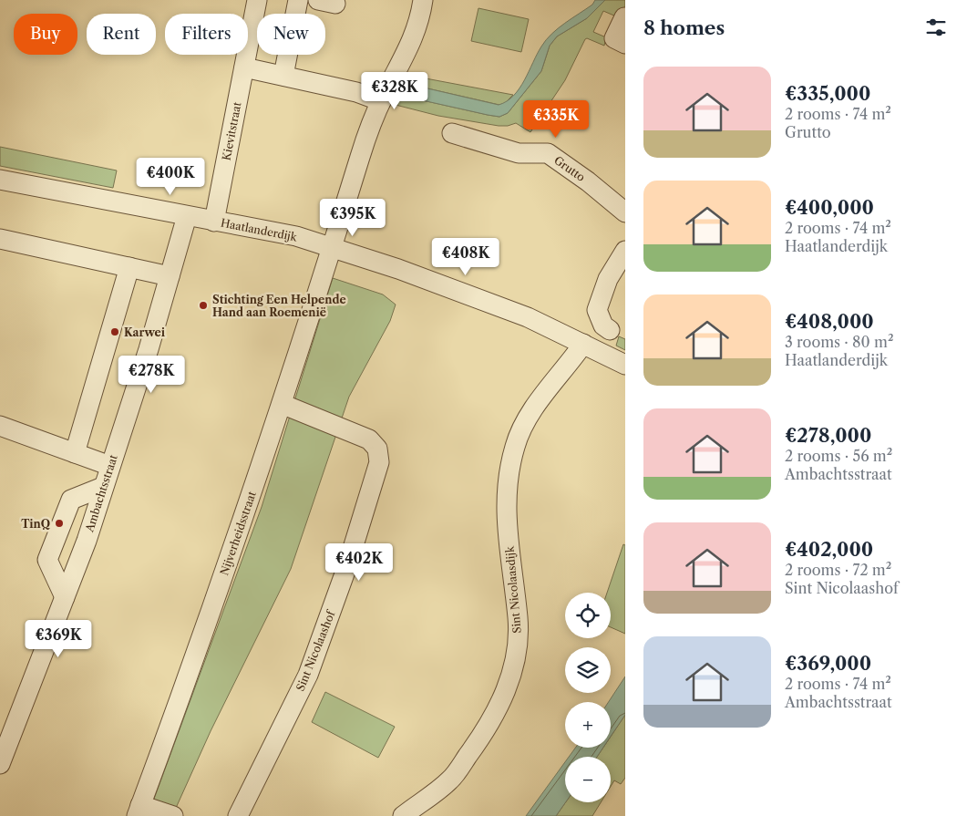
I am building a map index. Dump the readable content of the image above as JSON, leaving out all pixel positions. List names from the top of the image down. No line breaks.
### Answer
{"streets":{"street":["Kievitstraat","Grutto","Haatlanderdijk","Ambachtsstraat","Nijverheidsstraat","Sint Nicolaasdijk","Sint Nicolaashof"]},"crossings":[["Kievitstraat","Haatlanderdijk"],["Haatlanderdijk","Ambachtsstraat"],["Haatlanderdijk","Nijverheidsstraat"],["Haatlanderdijk","Sint Nicolaasdijk"],["Nijverheidsstraat","Sint Nicolaashof"]],"places":["Stichting Een Helpende Hand aan Roemenië","Karwei","TinQ"],"page":{"heading":"8 homes","chip":["Buy","Rent","Filters","New"],"list":[{"name":"€335,000","note":"2 rooms · 74 m² · Grutto"},{"name":"€400,000","note":"2 rooms · 74 m² · Haatlanderdijk"},{"name":"€408,000","note":"3 rooms · 80 m² · Haatlanderdijk"},{"name":"€278,000","note":"2 rooms · 56 m² · Ambachtsstraat"},{"name":"€402,000","note":"2 rooms · 72 m² · Sint Nicolaashof"},{"name":"€369,000","note":"2 rooms · 74 m² · Ambachtsstraat"}],"price":["€328K","€335K","€400K","€395K","€408K","€278K","€402K","€369K"],"map_buttons":["+","−"]}}
